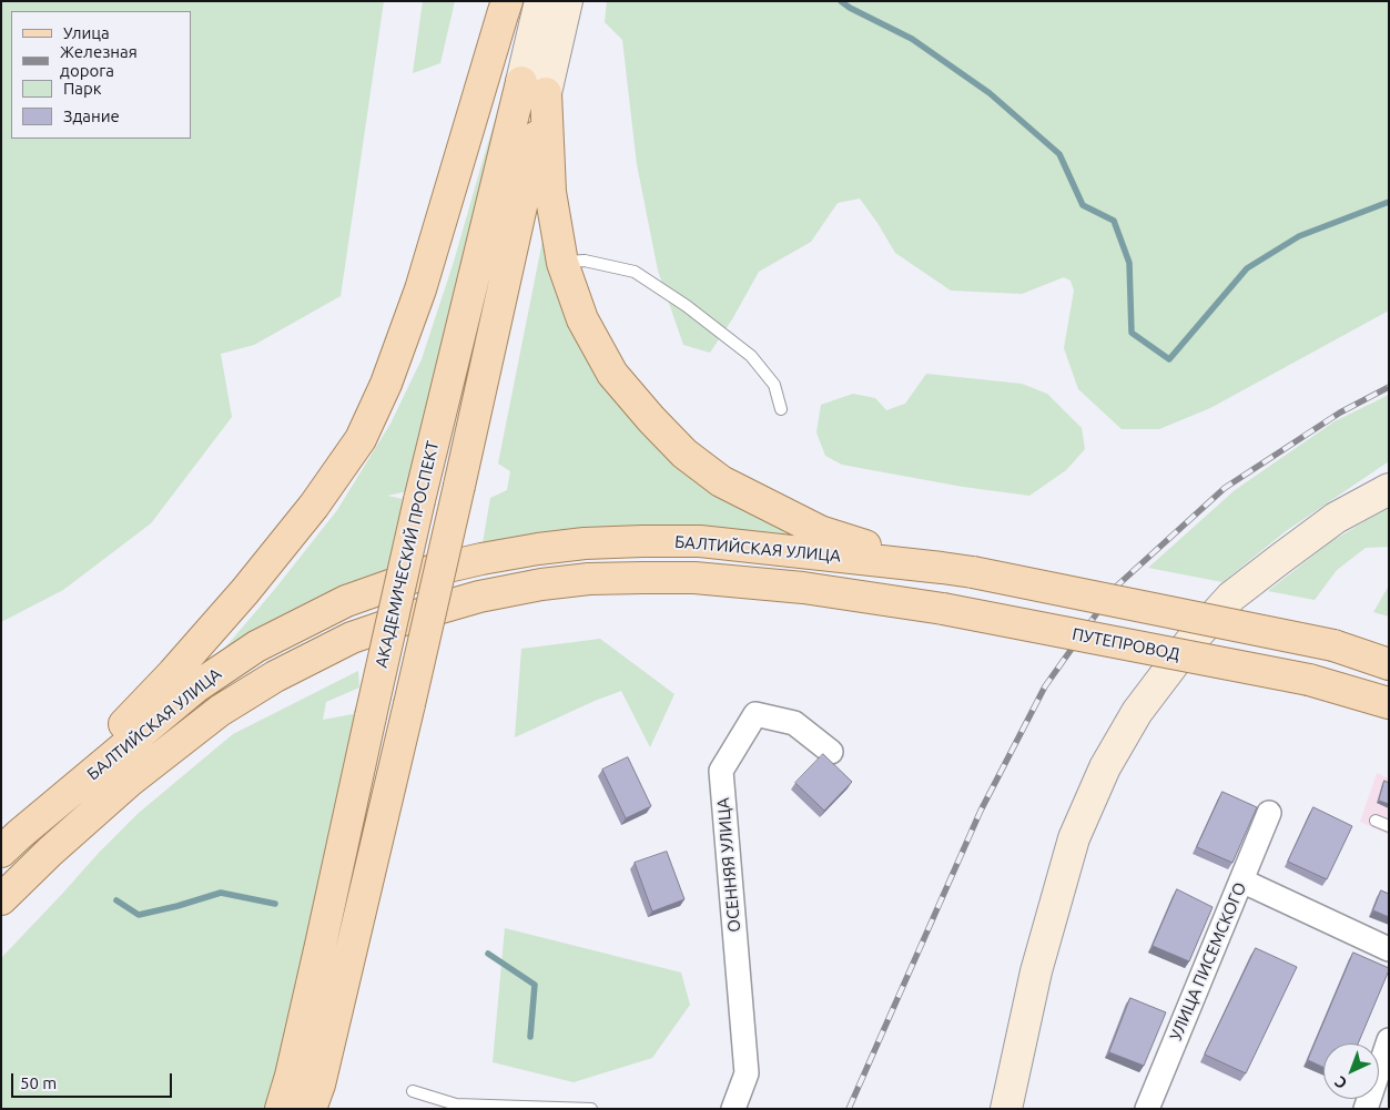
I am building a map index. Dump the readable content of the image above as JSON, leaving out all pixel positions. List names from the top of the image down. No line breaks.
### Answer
{"streets":{"main road":["БАЛТИЙСКАЯ УЛИЦА","АКАДЕМИЧЕСКИЙ ПРОСПЕКТ","ПУТЕПРОВОД"],"street":["ОСЕННЯЯ УЛИЦА","УЛИЦА ПИСЕМСКОГО"]},"crossings":[["БАЛТИЙСКАЯ УЛИЦА","ПУТЕПРОВОД"]],"legend":["Улица","Железная дорога","Парк","Здание"],"scale_bar":"50 m","north":"bottom left"}
